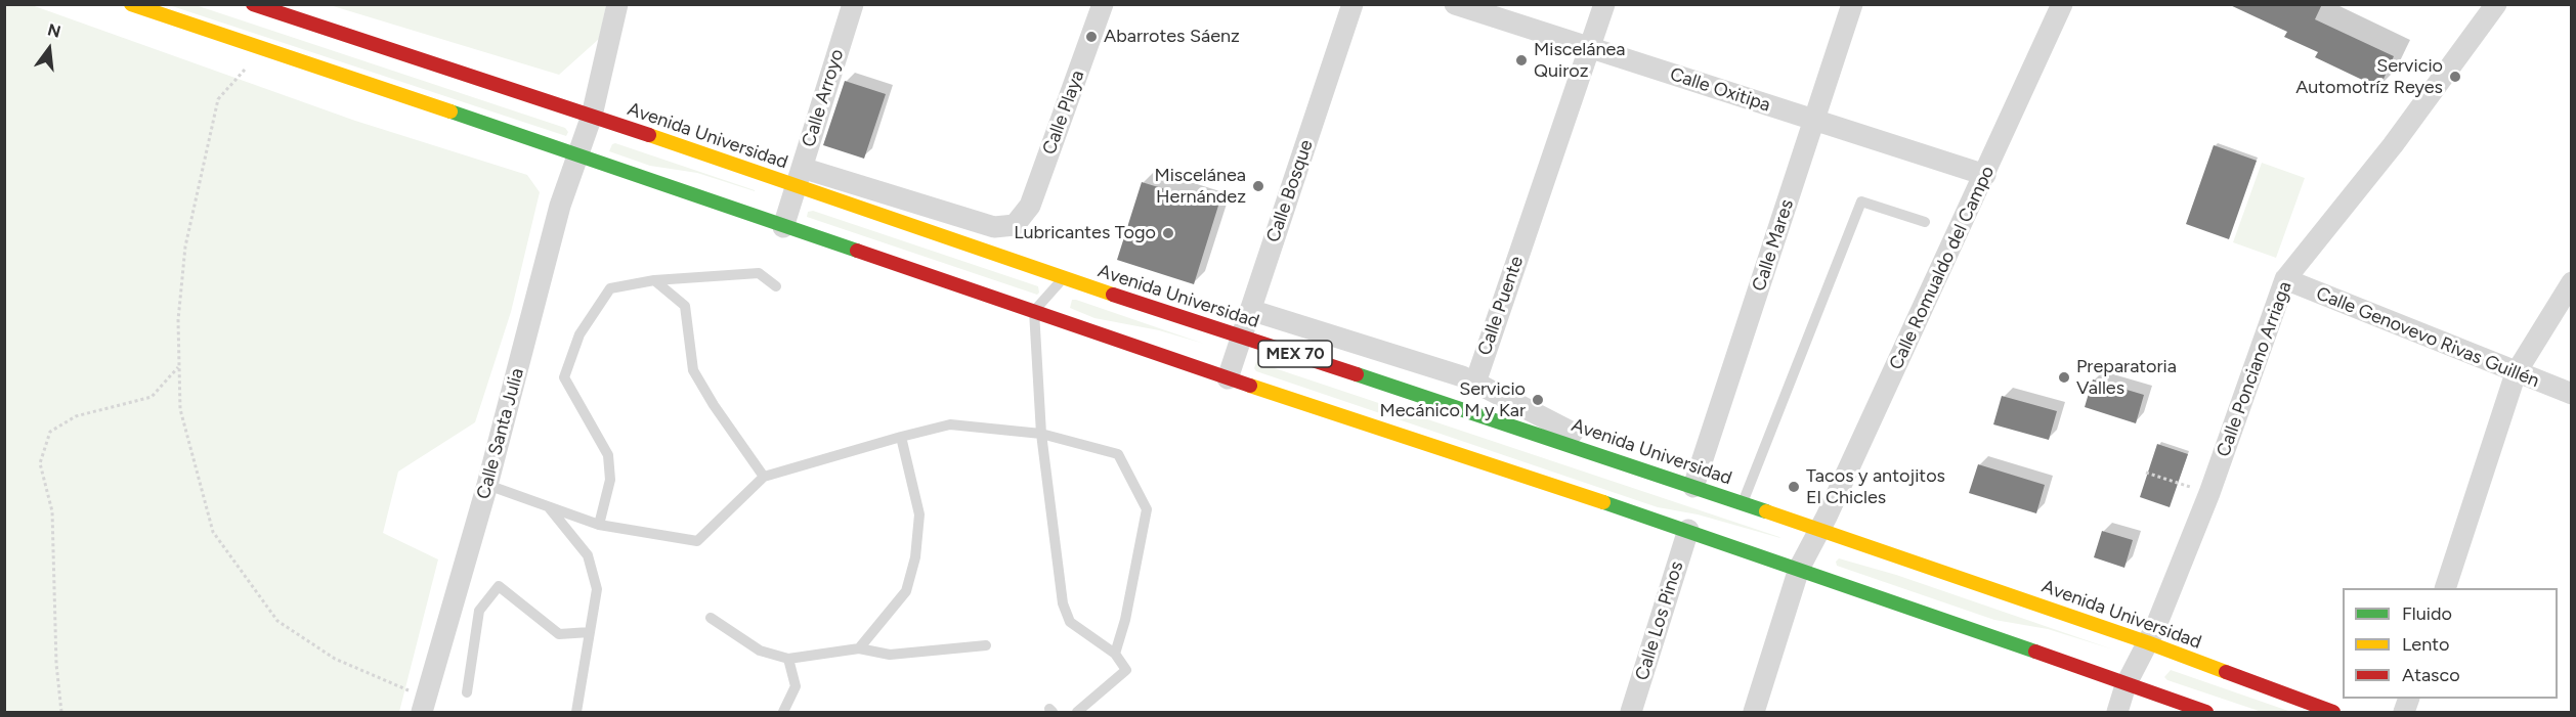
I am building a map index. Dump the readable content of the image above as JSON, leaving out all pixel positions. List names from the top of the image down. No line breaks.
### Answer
{"streets":{"main road":["Avenida Universidad","MEX 70"],"street":["Calle Oxitipa","Calle Arroyo","Calle Playa","Calle Bosque","Calle Mares","Calle Romualdo del Campo","Calle Puente","Calle Genovevo Rivas Guillén","Calle Ponciano Arriaga","Calle Santa Julia","Calle Los Pinos"]},"crossings":[["Calle Oxitipa","Calle Mares"],["Calle Oxitipa","Calle Romualdo del Campo"],["Calle Oxitipa","Calle Puente"],["Calle Arroyo","Calle Playa"],["Calle Arroyo","Avenida Universidad"],["Calle Arroyo","MEX 70"],["Calle Playa","Avenida Universidad"],["Avenida Universidad","Calle Bosque"],["Avenida Universidad","Calle Mares"],["Avenida Universidad","Calle Ponciano Arriaga"],["Avenida Universidad","Calle Santa Julia"],["Calle Bosque","MEX 70"],["Calle Romualdo del Campo","MEX 70"],["Calle Genovevo Rivas Guillén","Calle Ponciano Arriaga"],["MEX 70","Calle Ponciano Arriaga"],["MEX 70","Calle Santa Julia"],["MEX 70","Calle Los Pinos"]],"places":["Abarrotes Sáenz","Miscelánea Quiroz","Servicio Automotríz Reyes","Miscelánea Hernández","Lubricantes Togo","Preparatoria Valles","Servicio Mecánico M y Kar","Tacos y antojitos El Chicles"],"legend":["Fluido","Lento","Atasco"],"north":"top"}
